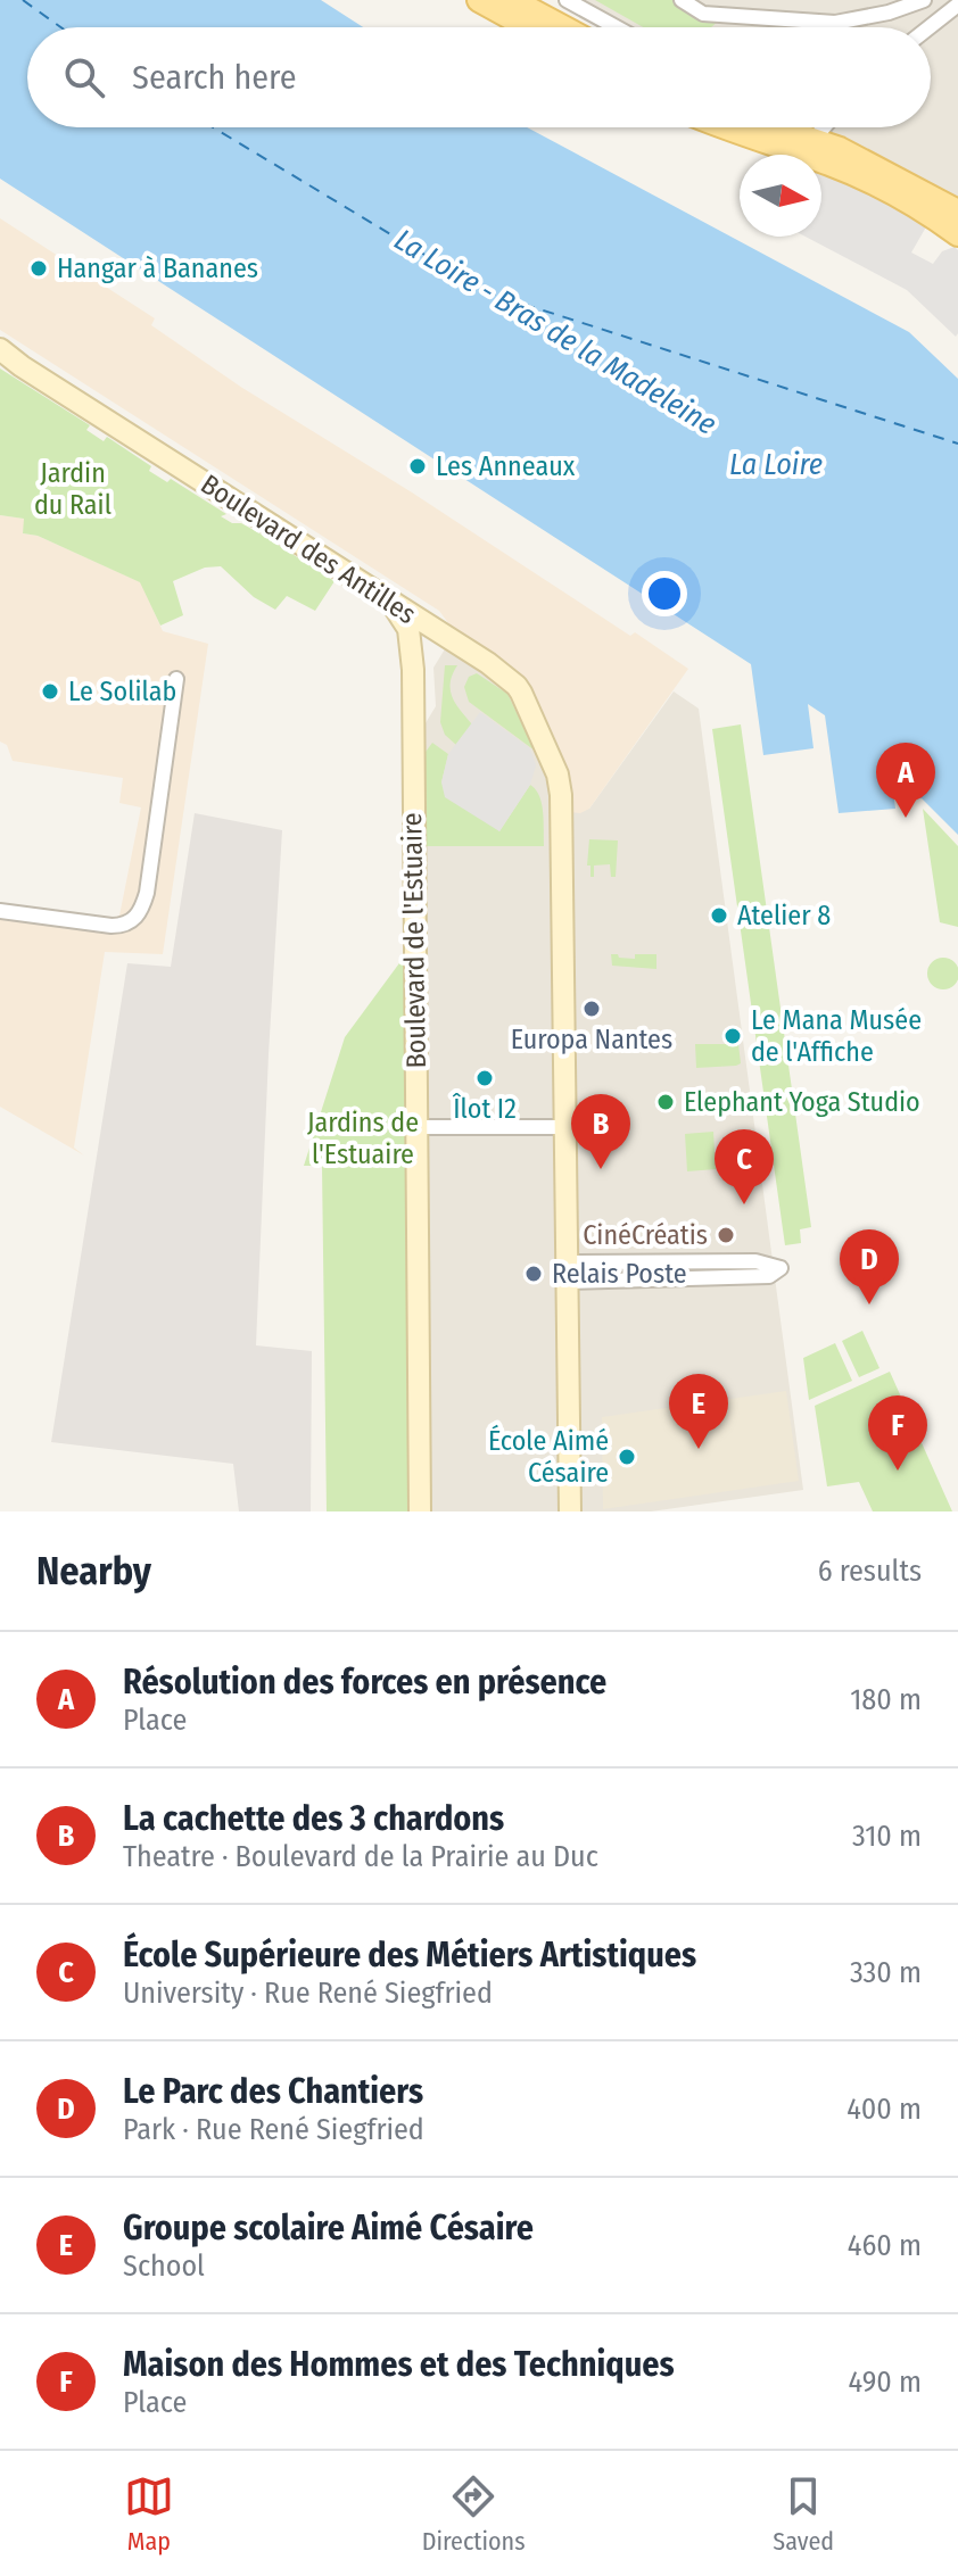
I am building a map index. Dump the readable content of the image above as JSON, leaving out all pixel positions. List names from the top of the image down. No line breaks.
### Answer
{"streets":{"main road":["Boulevard des Antilles","Boulevard de l'Estuaire"]},"crossings":[["Boulevard des Antilles","Boulevard de l'Estuaire"]],"water":["La Loire - Bras de la Madeleine","La Loire"],"parks":["Jardin du Rail","Jardins de l'Estuaire"],"places":["Hangar à Bananes","Les Anneaux","Le Solilab","Atelier 8","Europa Nantes","Le Mana Musée de l'Affiche","Îlot I2","Elephant Yoga Studio","CinéCréatis","Relais Poste","École Aimé Césaire"],"north":"right","page":{"search":"Search here","pins":["A","B","C","D","E","F"],"heading":["Nearby","6 results"],"list":[{"mark":"A","name":"Résolution des forces en présence","note":"Place","value":"180 m"},{"mark":"B","name":"La cachette des 3 chardons","note":"Theatre · Boulevard de la Prairie au Duc","value":"310 m"},{"mark":"C","name":"École Supérieure des Métiers Artistiques","note":"University · Rue René Siegfried","value":"330 m"},{"mark":"D","name":"Le Parc des Chantiers","note":"Park · Rue René Siegfried","value":"400 m"},{"mark":"E","name":"Groupe scolaire Aimé Césaire","note":"School","value":"460 m"},{"mark":"F","name":"Maison des Hommes et des Techniques","note":"Place","value":"490 m"}],"nav":["Map","Directions","Saved"]}}
